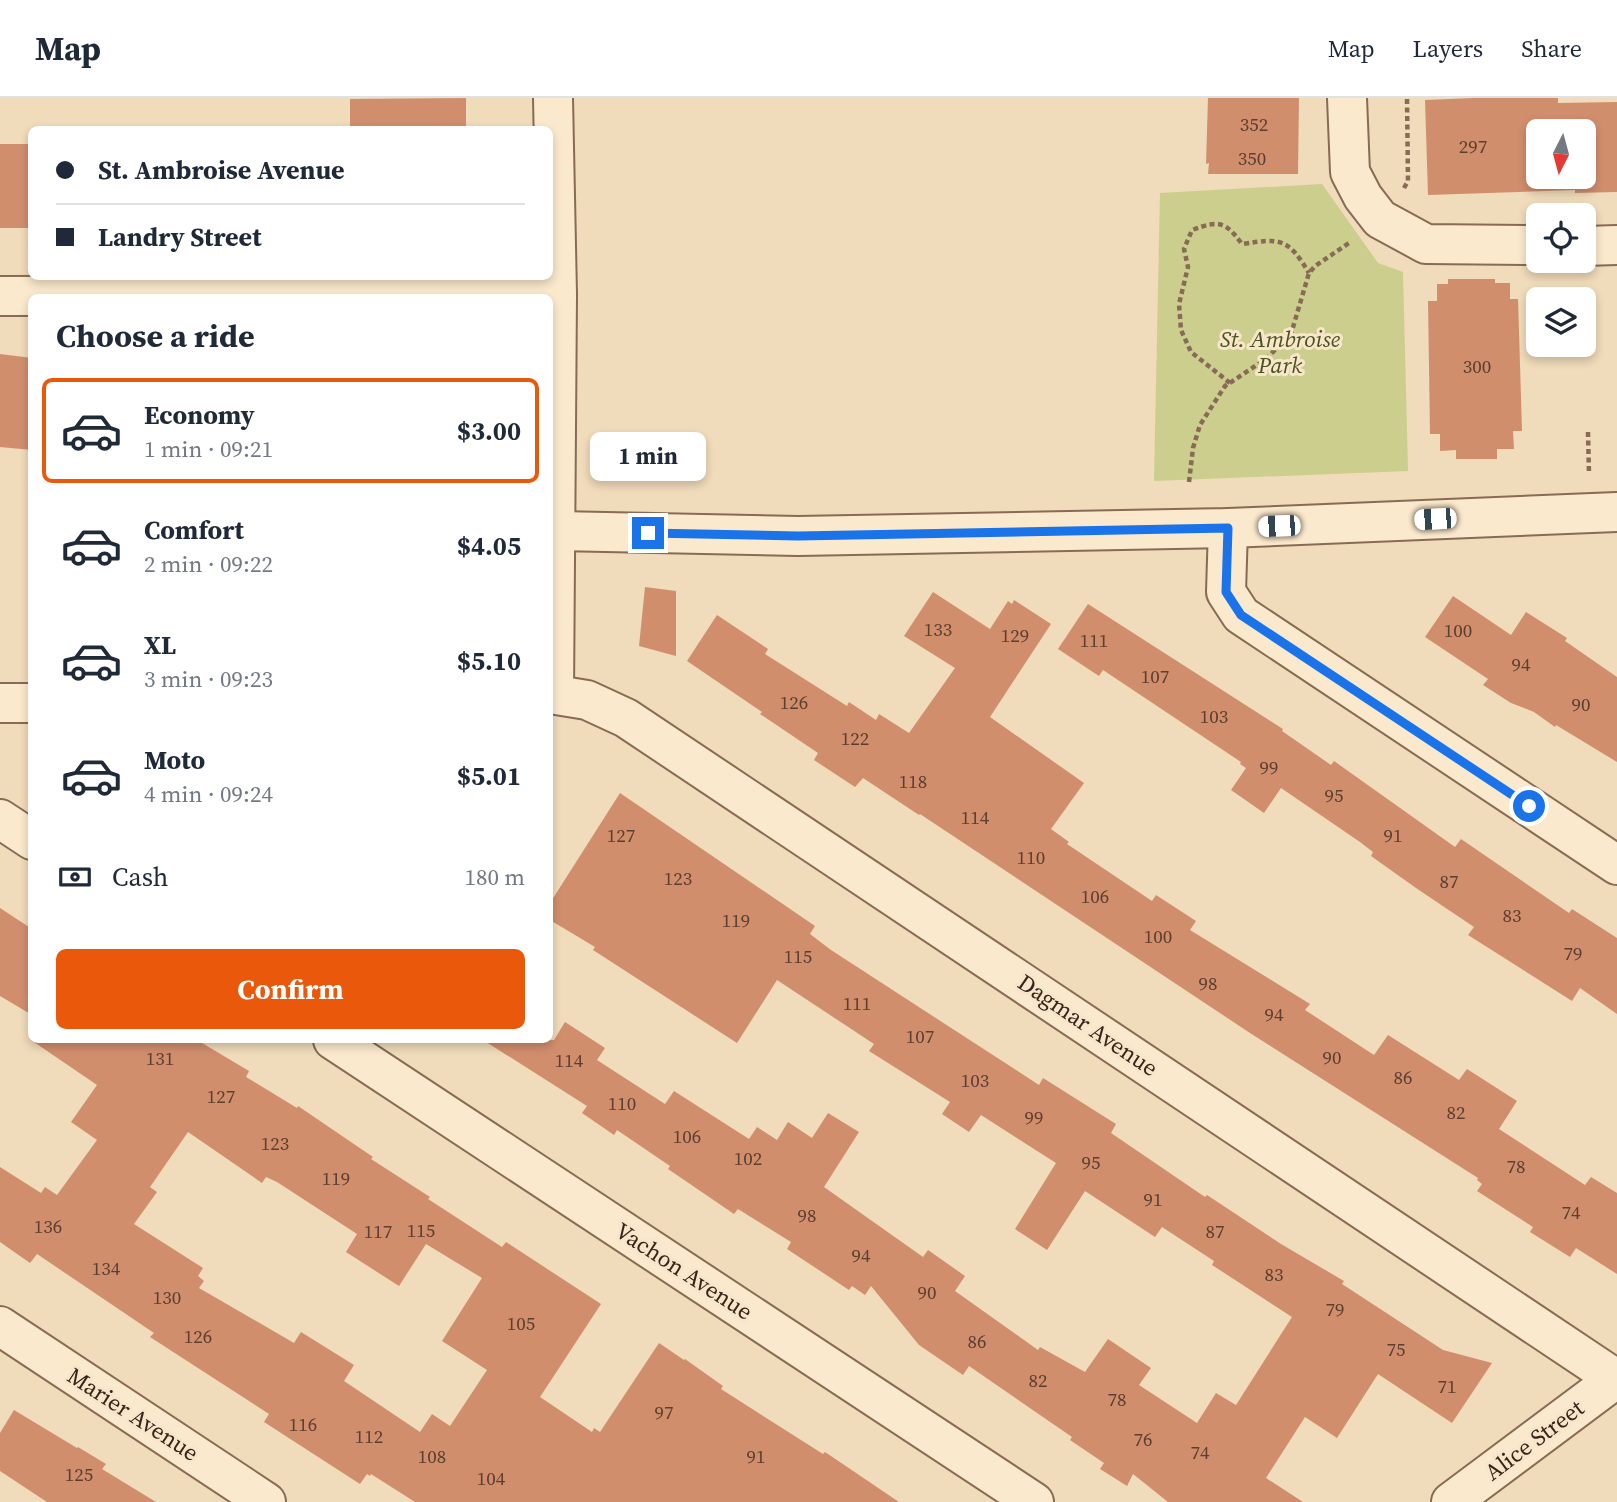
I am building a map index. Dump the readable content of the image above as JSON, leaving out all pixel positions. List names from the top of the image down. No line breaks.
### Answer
{"streets":{"street":["Dagmar Avenue","Vachon Avenue","Marier Avenue","Alice Street"]},"crossings":[["Dagmar Avenue","Alice Street"]],"parks":["St. Ambroise Park"],"house_numbers":["352","297","350","300","133","100","129","111","94","107","126","90","103","122","99","118","95","114","127","91","110","123","87","106","83","119","100","79","115","98","111","94","107","90","131","114","86","103","127","110","82","99","106","123","102","95","78","119","91","74","98","136","115","117","87","94","134","83","90","130","79","105","126","86","75","82","71","78","97","116","112","76","74","108","91","125","104"],"north":"bottom","page":{"header":"Map","nav":["Map","Layers","Share"],"banner":["St. Ambroise Avenue","Landry Street"],"heading":"Choose a ride","list":[{"name":"Economy","note":"1 min · 09:21","value":"$3.00"},{"name":"Comfort","note":"2 min · 09:22","value":"$4.05"},{"name":"XL","note":"3 min · 09:23","value":"$5.10"},{"name":"Moto","note":"4 min · 09:24","value":"$5.01"}],"bubble":"1 min","pay":["Cash","180 m"],"buttons":"Confirm"}}
